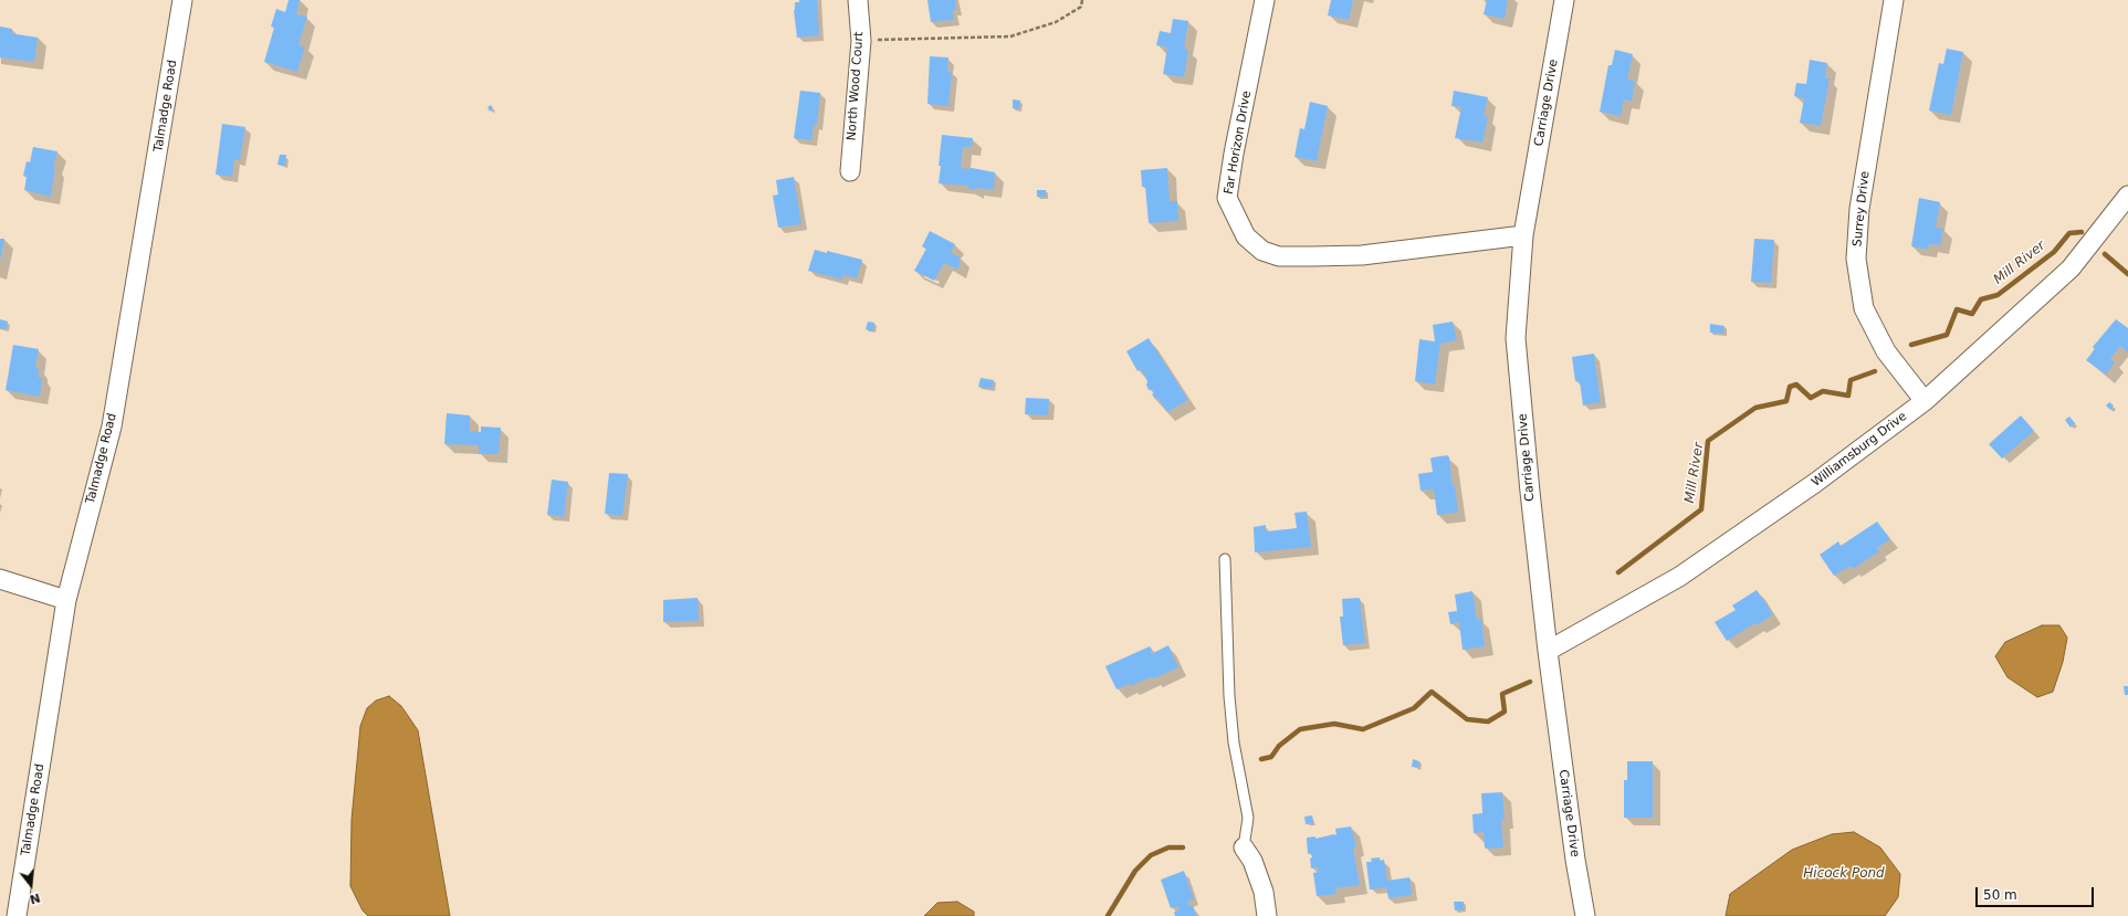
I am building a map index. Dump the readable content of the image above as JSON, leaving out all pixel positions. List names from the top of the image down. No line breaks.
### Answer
{"streets":{"street":["North Wood Court","Carriage Drive","Talmadge Road","Far Horizon Drive","Surrey Drive","Williamsburg Drive"]},"crossings":[["Carriage Drive","Far Horizon Drive"],["Carriage Drive","Williamsburg Drive"],["Surrey Drive","Williamsburg Drive"]],"water":["Mill River","Hicock Pond"],"scale_bar":"50 m","north":"bottom"}
